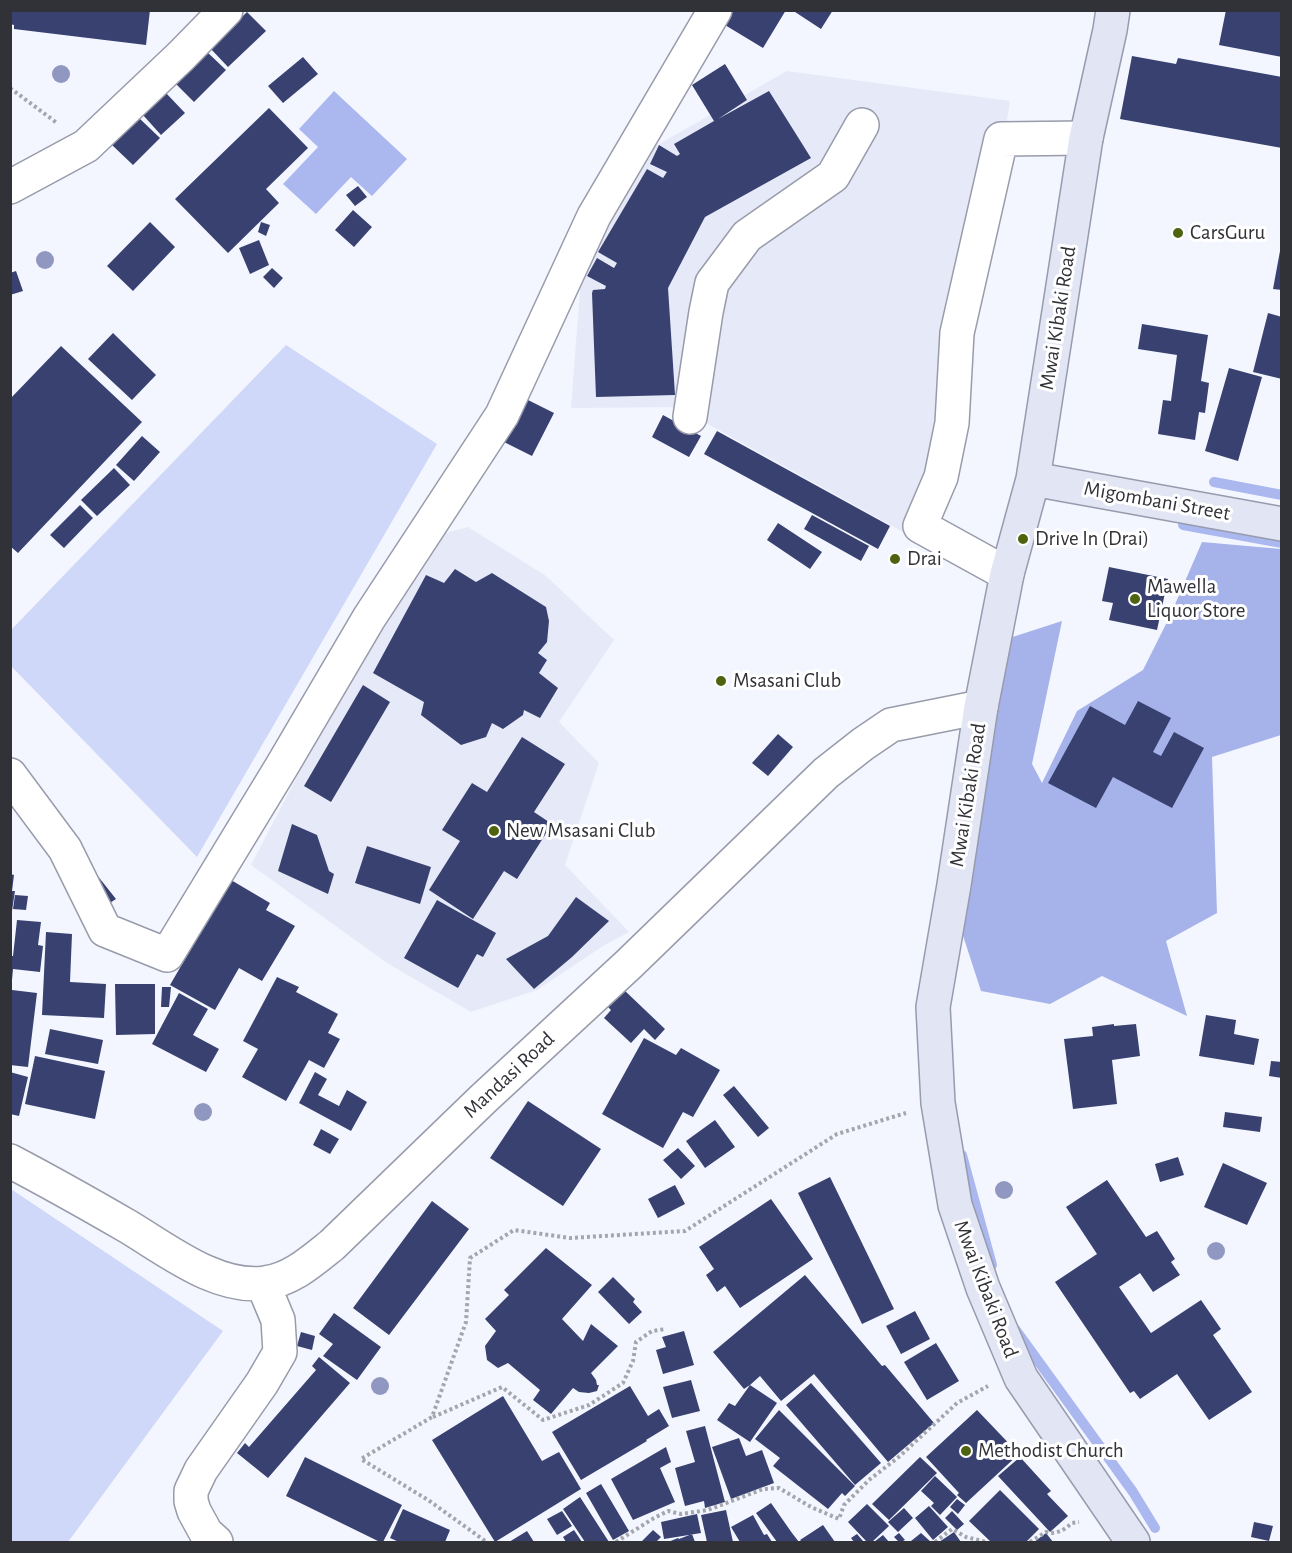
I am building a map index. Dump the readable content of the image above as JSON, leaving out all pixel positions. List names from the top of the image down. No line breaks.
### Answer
{"streets":{"main road":["Mwai Kibaki Road","Migombani Street"],"street":["Mandasi Road"]},"crossings":[["Mwai Kibaki Road","Migombani Street"],["Mwai Kibaki Road","Mandasi Road"]],"places":["CarsGuru","Drive In (Drai)","Drai","Mawella Liquor Store","Msasani Club","New Msasani Club","Methodist Church"]}
